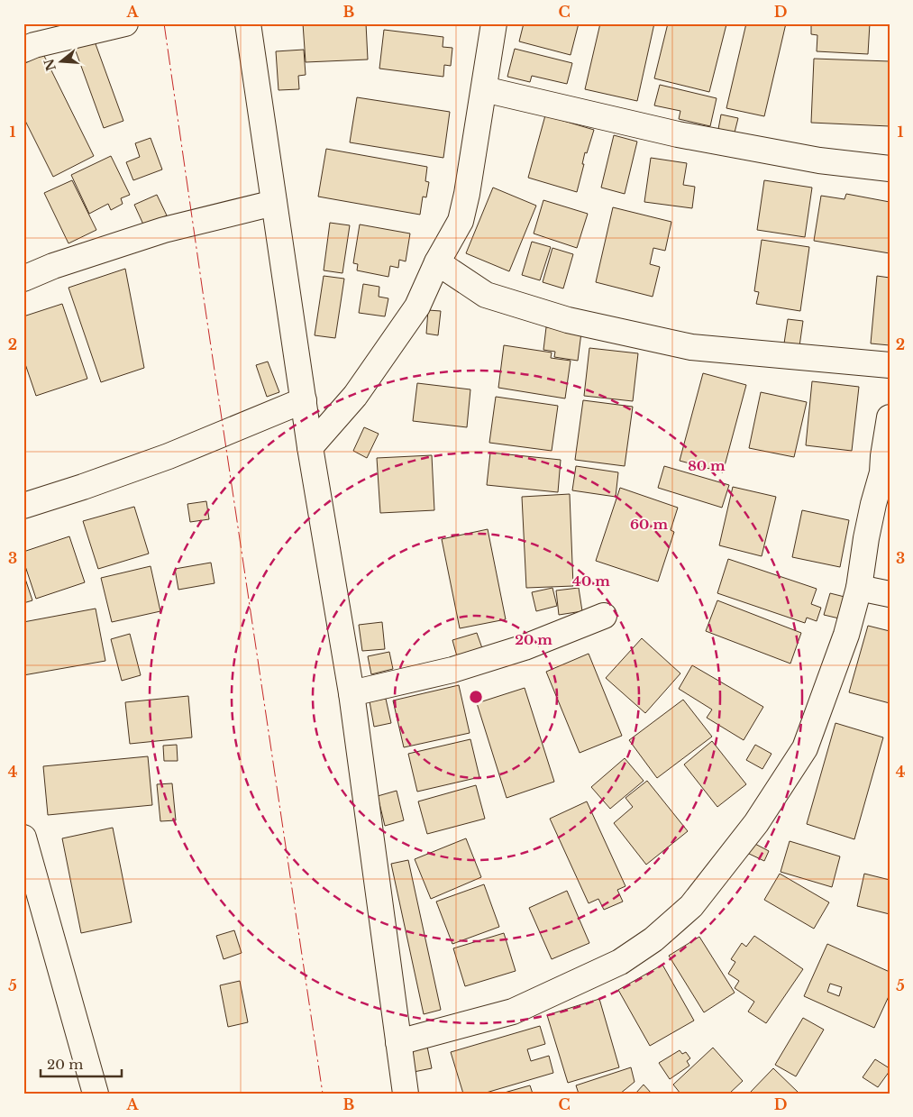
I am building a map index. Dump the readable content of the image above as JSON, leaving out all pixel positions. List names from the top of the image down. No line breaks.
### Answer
{"scale_bar":"20 m","north":"left","grid":{"columns":["A","B","C","D"],"rows":["1","2","3","4","5"]},"rings":["80 m","60 m","40 m","20 m"]}
